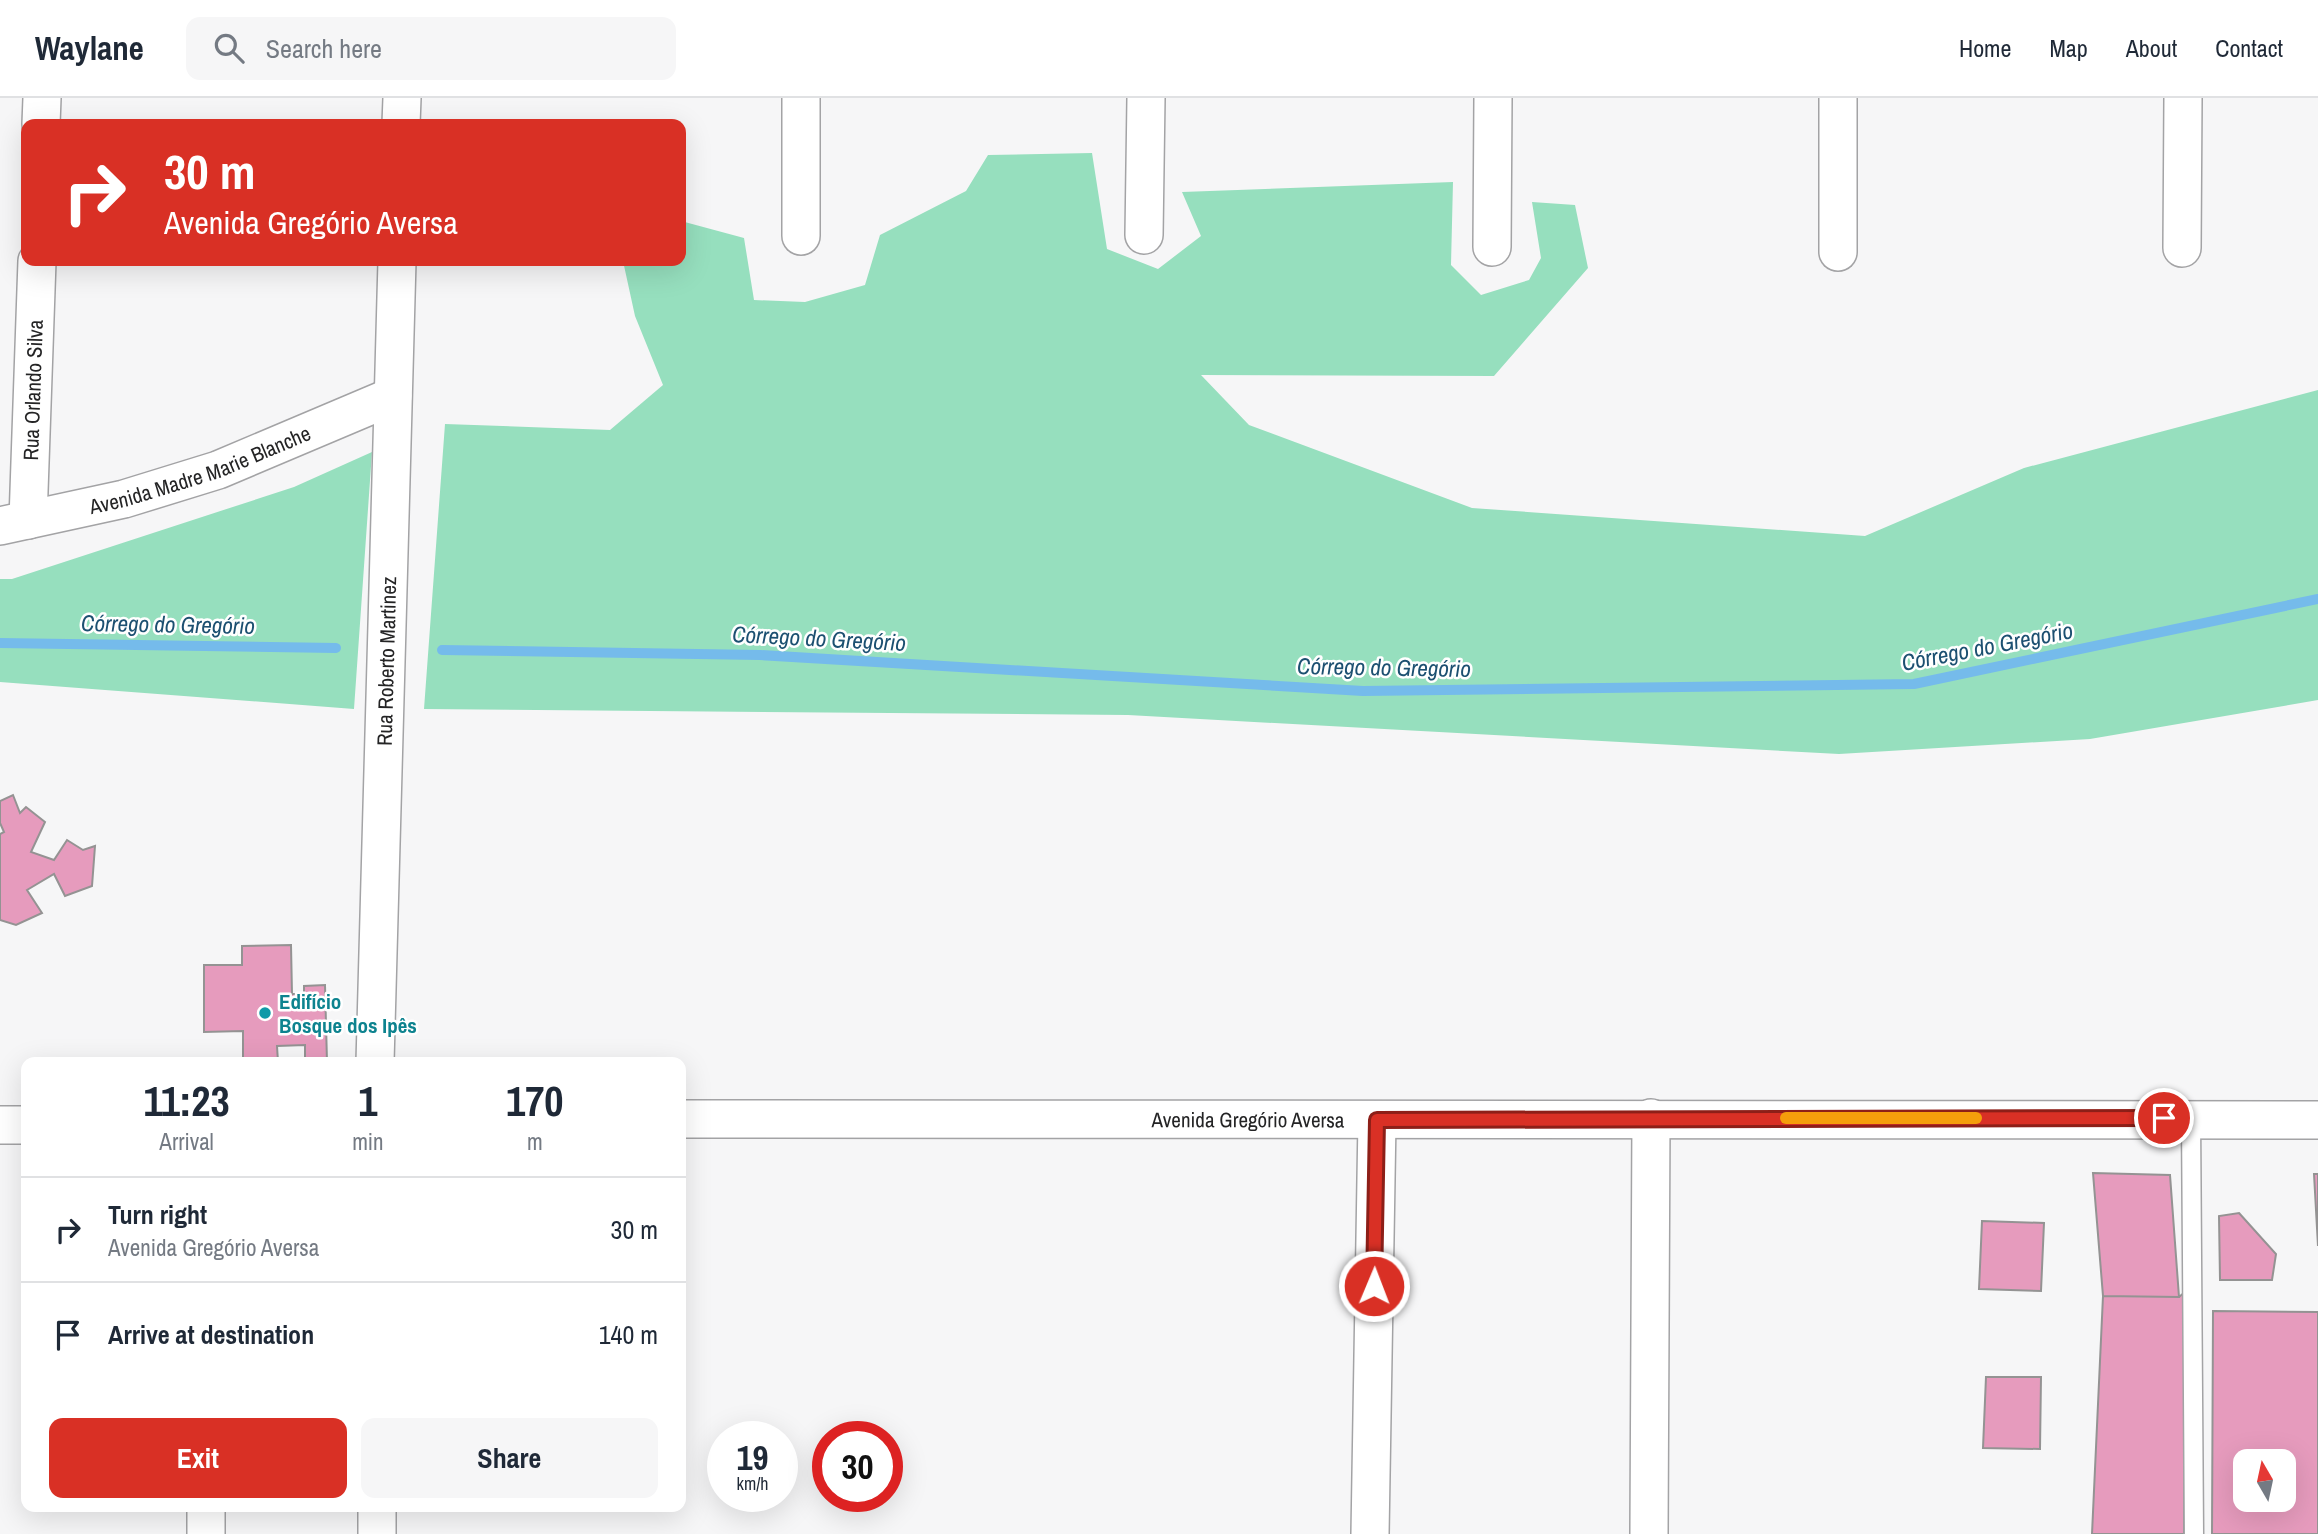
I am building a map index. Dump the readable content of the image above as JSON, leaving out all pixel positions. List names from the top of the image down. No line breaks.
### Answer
{"streets":{"street":["Rua Orlando Silva","Avenida Madre Marie Blanche","Rua Roberto Martinez","Avenida Gregório Aversa"]},"crossings":[["Rua Orlando Silva","Avenida Madre Marie Blanche"],["Avenida Madre Marie Blanche","Rua Roberto Martinez"]],"water":["Córrego do Gregório"],"places":["Edifício Bosque dos Ipês"],"north":"top","page":{"header":"Waylane","search":"Search here","nav":["Home","Map","About","Contact"],"turn":["30 m","Avenida Gregório Aversa"],"eta":["11:23","Arrival","1","min","170","m"],"list":[{"name":"Turn right","note":"Avenida Gregório Aversa","value":"30 m"},{"name":"Arrive at destination","value":"140 m"}],"buttons":["Exit","Share"],"speed":"19 km/h","limit":"30"}}
